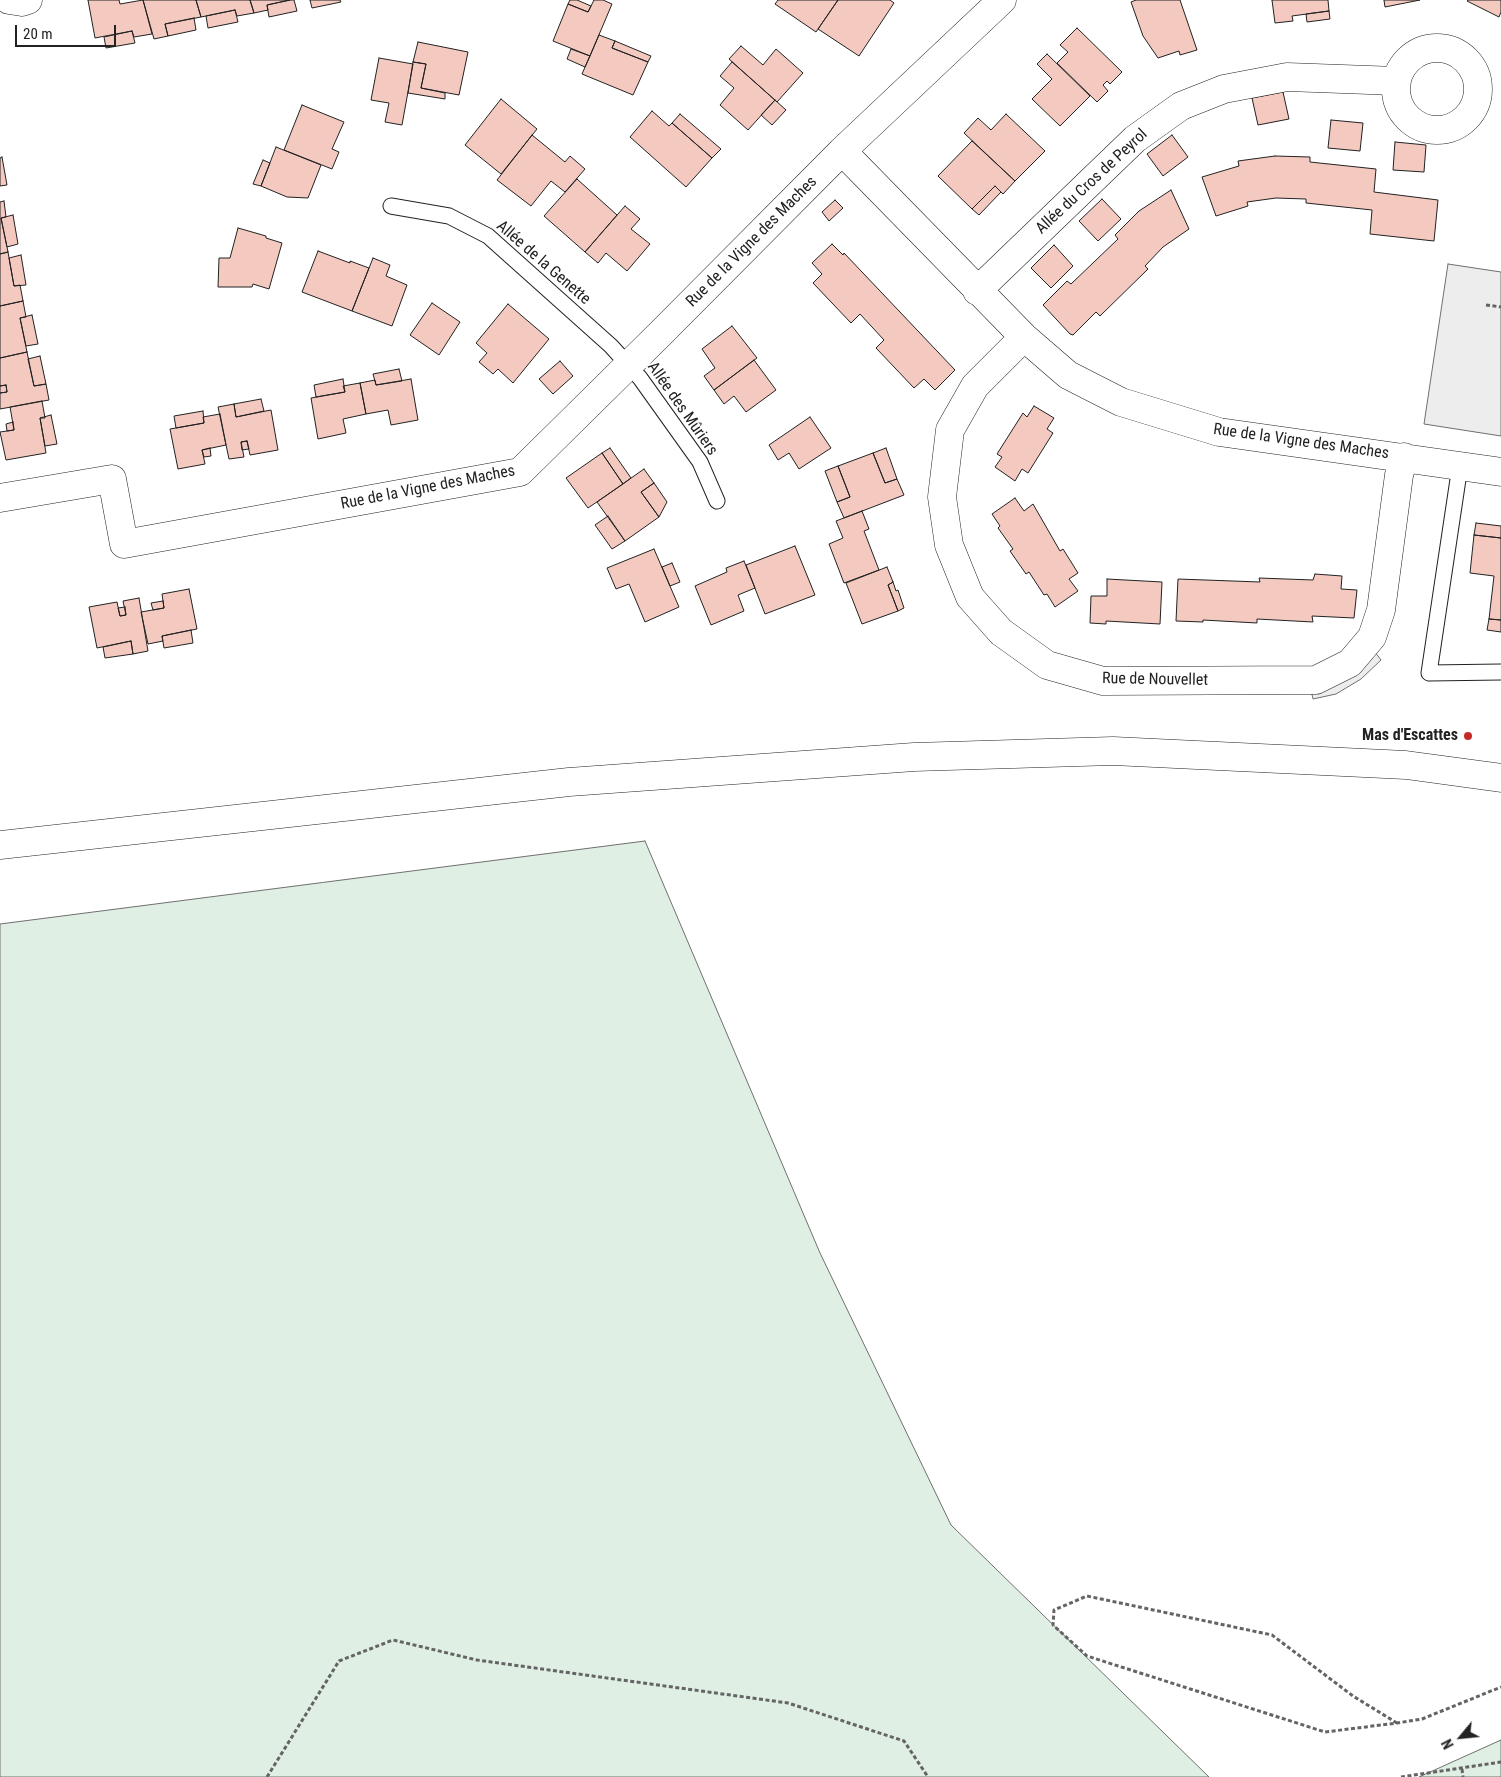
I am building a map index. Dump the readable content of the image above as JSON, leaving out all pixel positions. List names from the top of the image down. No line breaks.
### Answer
{"streets":{"street":["Allée du Cros de Peyrol","Rue de la Vigne des Maches","Rue de Nouvellet"],"lane":["Allée de la Genette","Allée des Mûriers"]},"crossings":[["Allée du Cros de Peyrol","Rue de la Vigne des Maches"],["Rue de la Vigne des Maches","Allée de la Genette"],["Rue de la Vigne des Maches","Allée des Mûriers"],["Rue de la Vigne des Maches","Rue de Nouvellet"],["Allée de la Genette","Allée des Mûriers"]],"places":["Mas d'Escattes"],"scale_bar":"20 m","north":"bottom left"}
